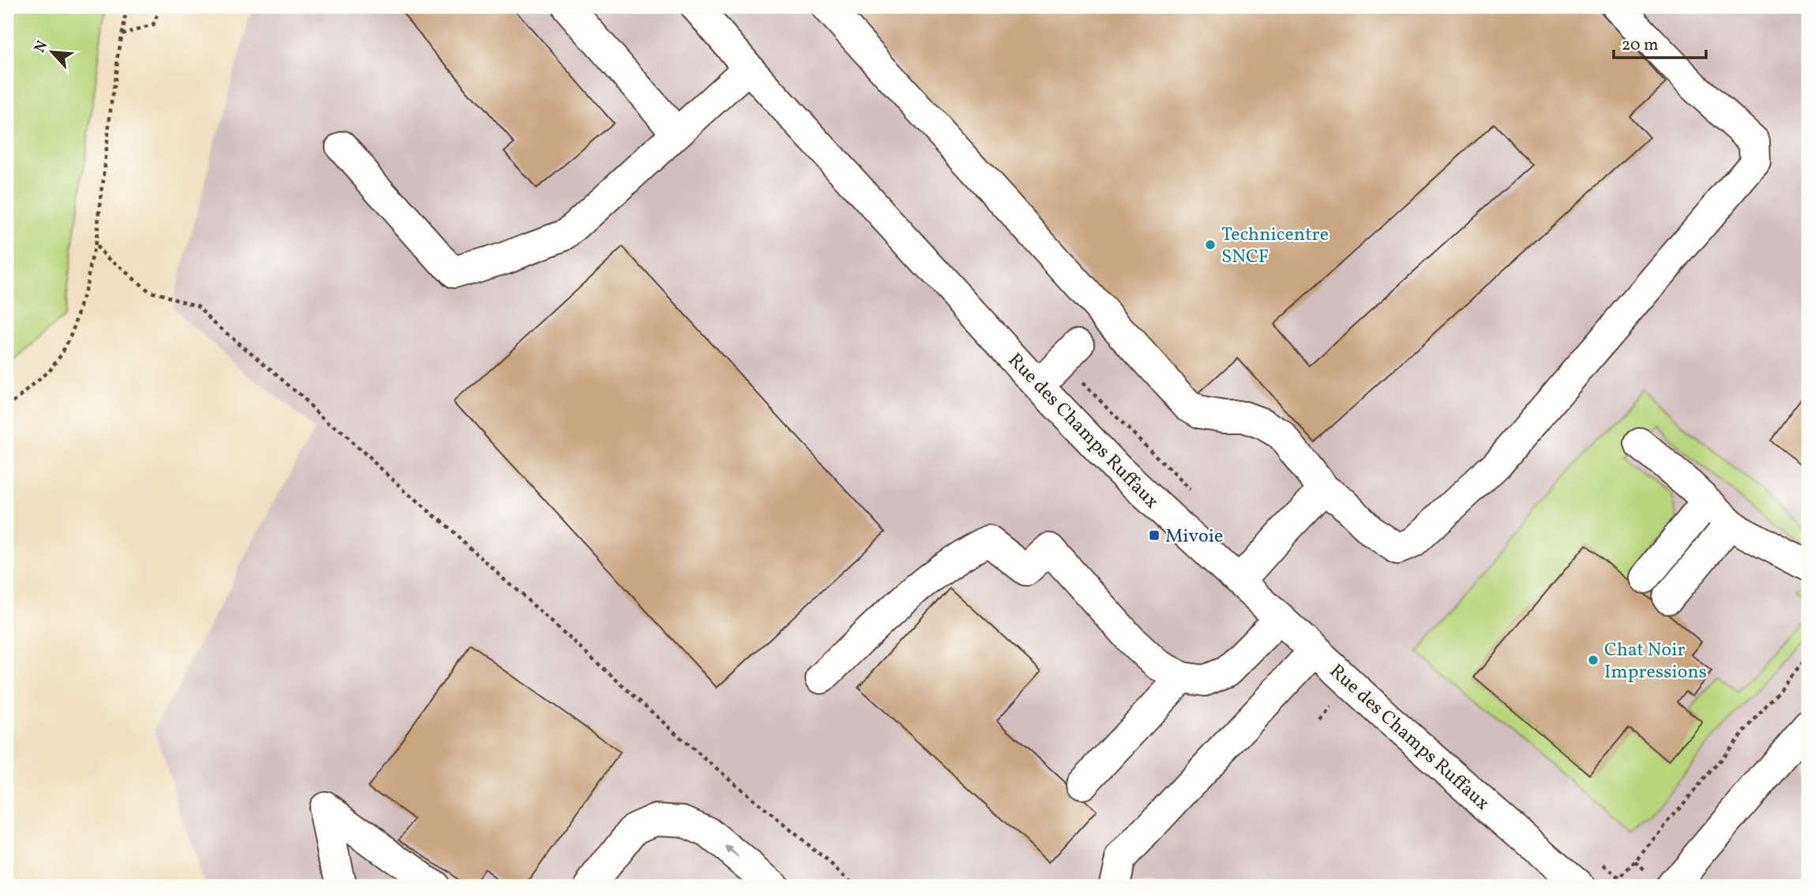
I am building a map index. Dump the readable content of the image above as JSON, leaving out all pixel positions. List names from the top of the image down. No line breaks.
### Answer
{"streets":{"street":["Rue des Champs Ruffaux"]},"places":{"other":["Technicentre SNCF","Chat Noir Impressions"],"transit":["Mivoie"]},"scale_bar":"20 m","north":"top left"}
